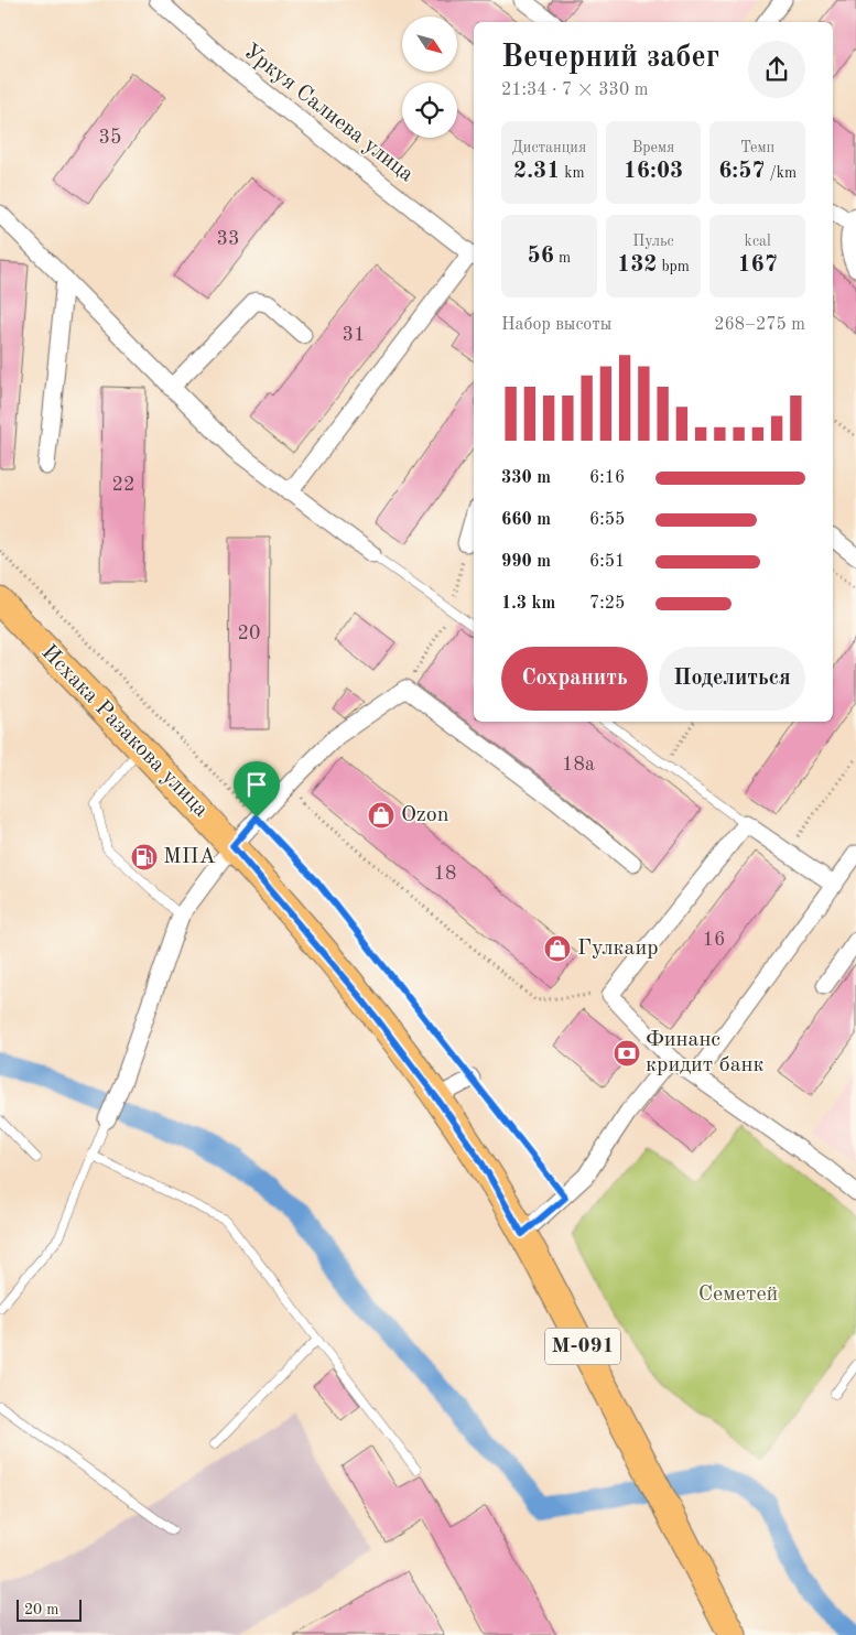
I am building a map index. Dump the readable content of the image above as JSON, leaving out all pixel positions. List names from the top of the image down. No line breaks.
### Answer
{"streets":{"main road":["Исхака Разакова улица","М-091"],"street":["Уркуя Салиева улица"]},"crossings":[["Исхака Разакова улица","М-091"]],"parks":["Семетей"],"places":{"shop":["Ozon","Гулкаир"],"fuel station":["МПА"],"bank":["Финанс кридит банк"]},"house_numbers":["35","33","31","22","20","18а","18","16"],"scale_bar":"20 m","north":"bottom right","page":{"heading":["Вечерний забег","21:34 · 7 × 330 m"],"stats":[["Дистанция","2.31 km"],["Время","16:03"],["Темп","6:57 /km"],["56 m"],["Пульс","132 bpm"],["kcal","167"]],"chart":["Набор высоты","268–275 m"],"list":[{"name":"330 m","note":"6:16"},{"name":"660 m","note":"6:55"},{"name":"990 m","note":"6:51"},{"name":"1.3 km","note":"7:25"}],"buttons":["Сохранить","Поделиться"],"scale":"20 m"}}
